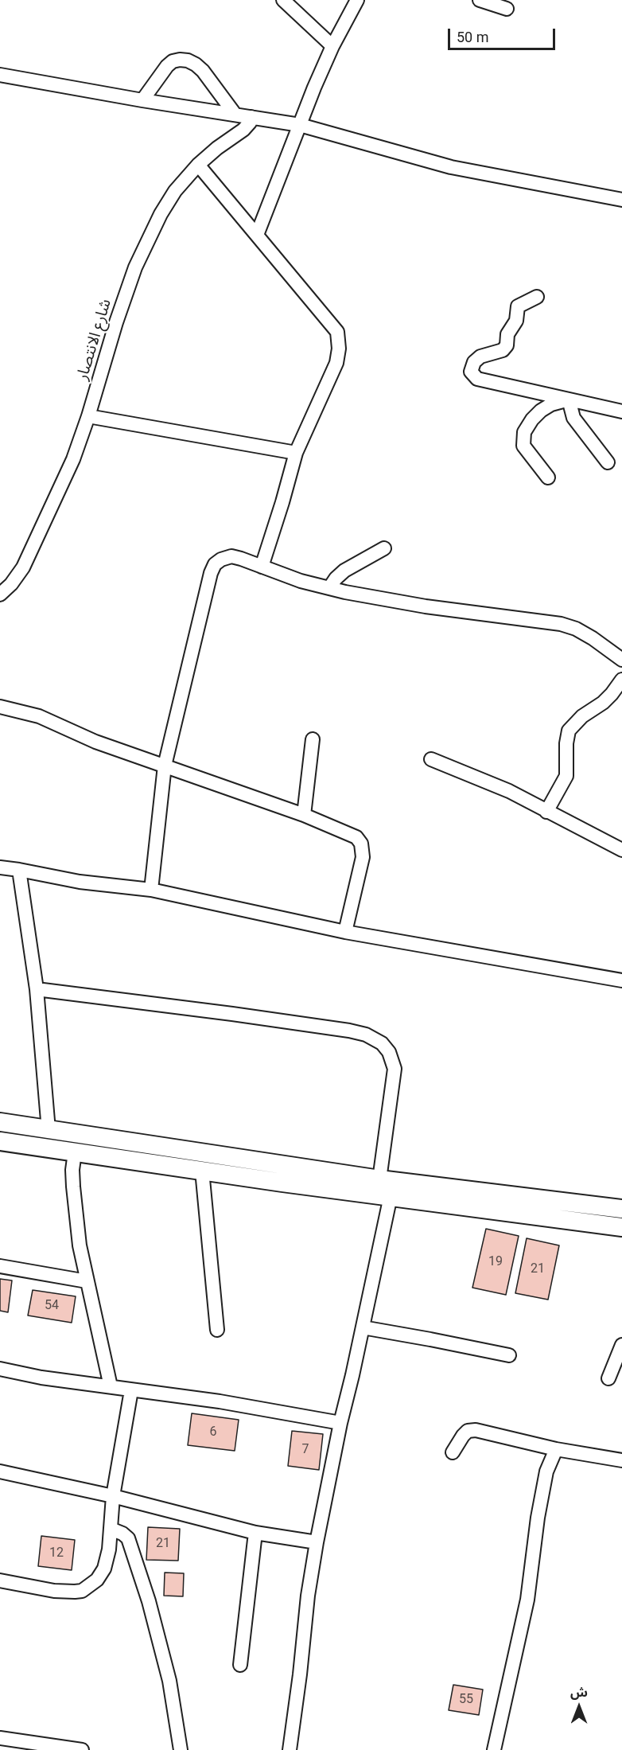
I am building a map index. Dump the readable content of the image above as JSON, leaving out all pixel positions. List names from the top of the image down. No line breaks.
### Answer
{"streets":{"street":["شارع الانتصار"]},"house_numbers":["19","21","54","6","7","21","12","55"],"scale_bar":"50 m","north":"top"}
